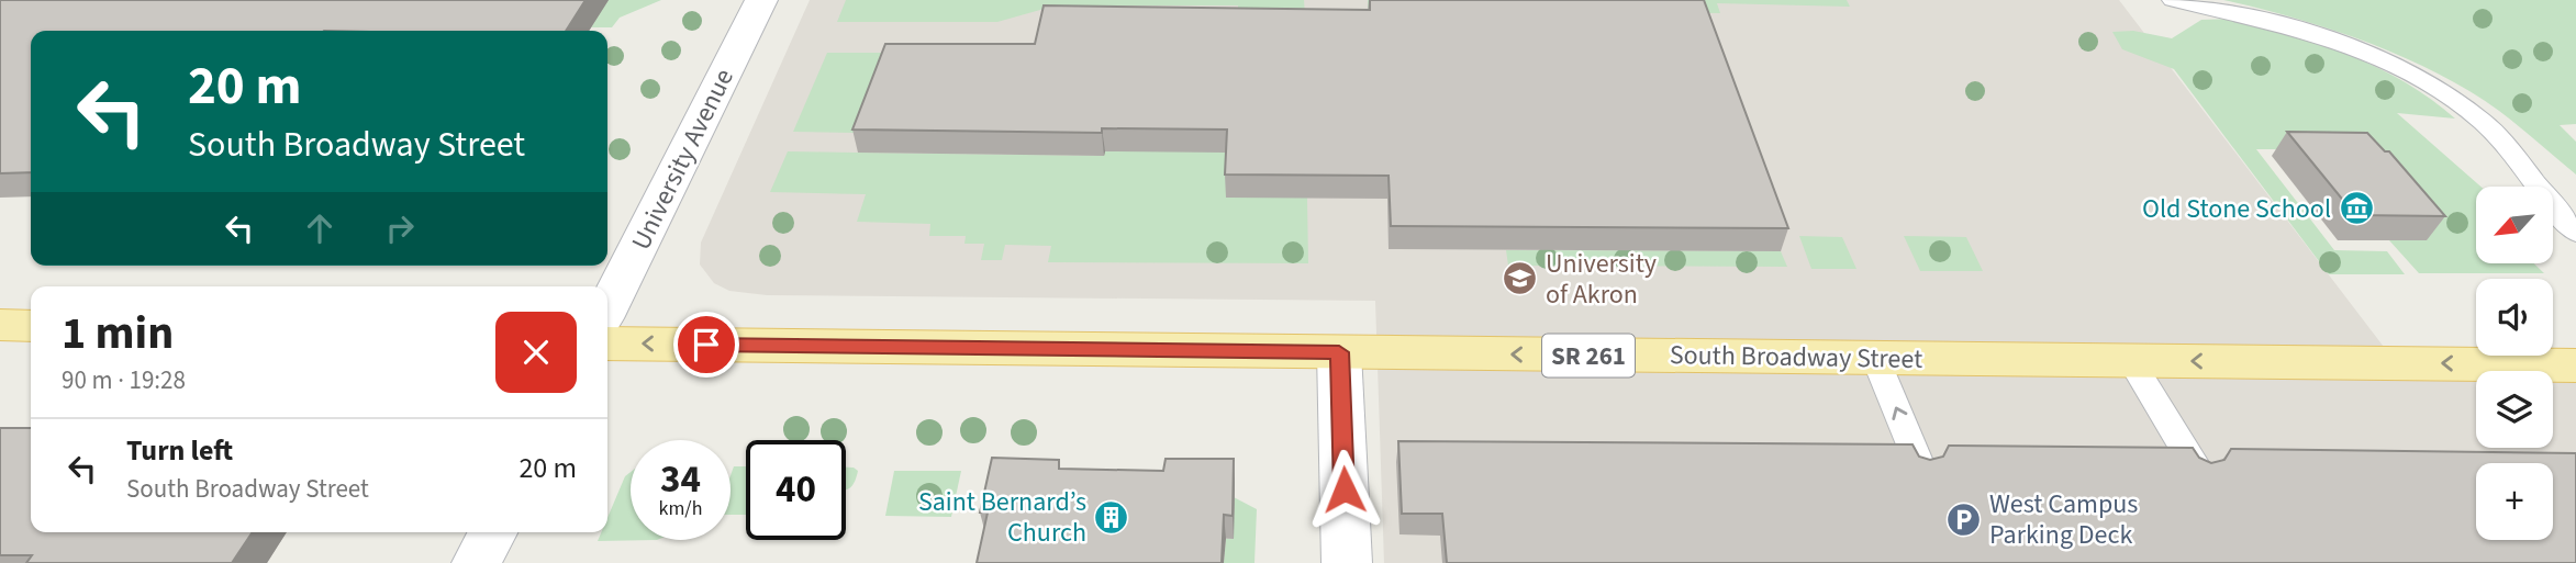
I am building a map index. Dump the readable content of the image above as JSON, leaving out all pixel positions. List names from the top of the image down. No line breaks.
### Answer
{"streets":{"main road":["University Avenue","SR 261","South Broadway Street"]},"one_way":["South Broadway Street"],"places":{"museum":["Old Stone School"],"school or university":["University of Akron"],"building":["Saint Bernard’s Church"],"parking":["West Campus Parking Deck"]},"north":"bottom left","page":{"turn":["20 m","South Broadway Street"],"map_buttons":"+","heading":["1 min","90 m · 19:28"],"list":[{"name":"Turn left","note":"South Broadway Street","value":"20 m"}],"speed":"34 km/h","limit":"40"}}
